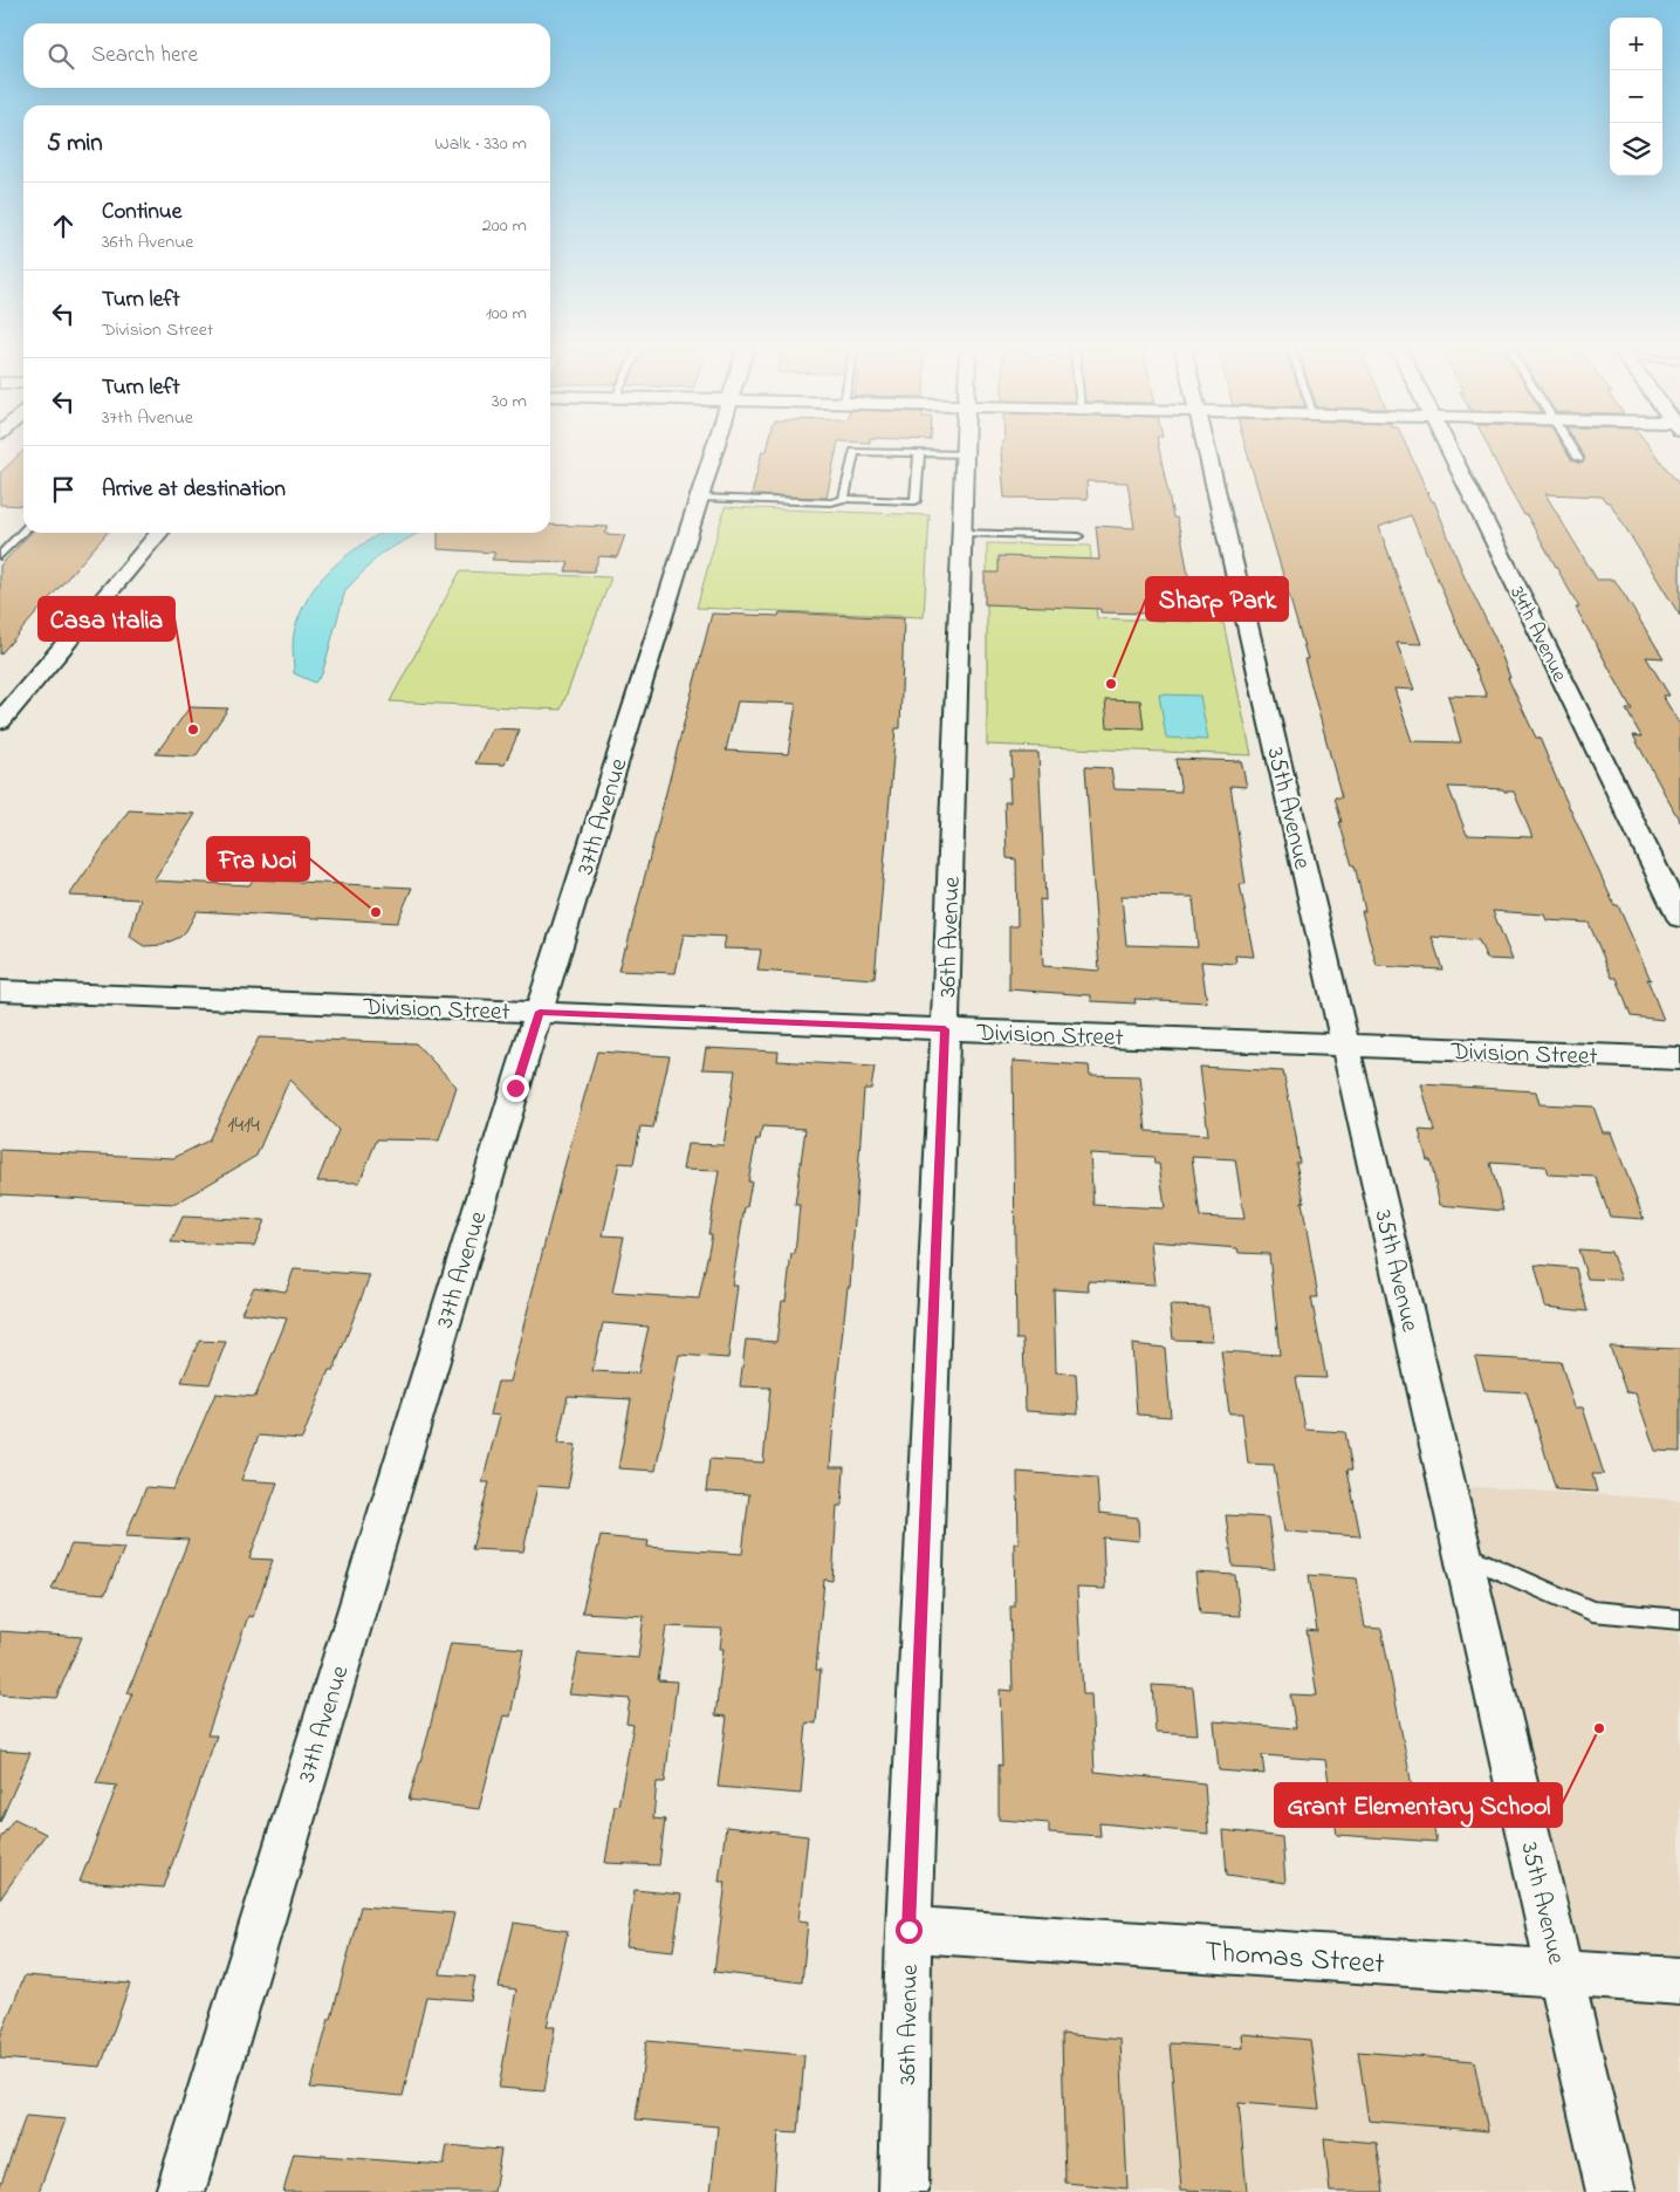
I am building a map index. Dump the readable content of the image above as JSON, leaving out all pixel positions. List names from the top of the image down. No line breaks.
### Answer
{"streets":{"street":["34th Avenue","35th Avenue","37th Avenue","36th Avenue","Division Street","Thomas Street"]},"crossings":[["35th Avenue","Division Street"],["35th Avenue","Thomas Street"],["37th Avenue","Division Street"],["36th Avenue","Division Street"],["36th Avenue","Thomas Street"]],"places":["Sharp Park","Casa Italia","Fra Noi","Grant Elementary School"],"house_numbers":["1414"],"page":{"map_buttons":["+","−"],"search":"Search here","heading":["5 min","Walk · 330 m"],"list":[["Continue","36th Avenue","200 m"],["Turn left","Division Street","100 m"],["Turn left","37th Avenue","30 m"],"Arrive at destination"]}}
